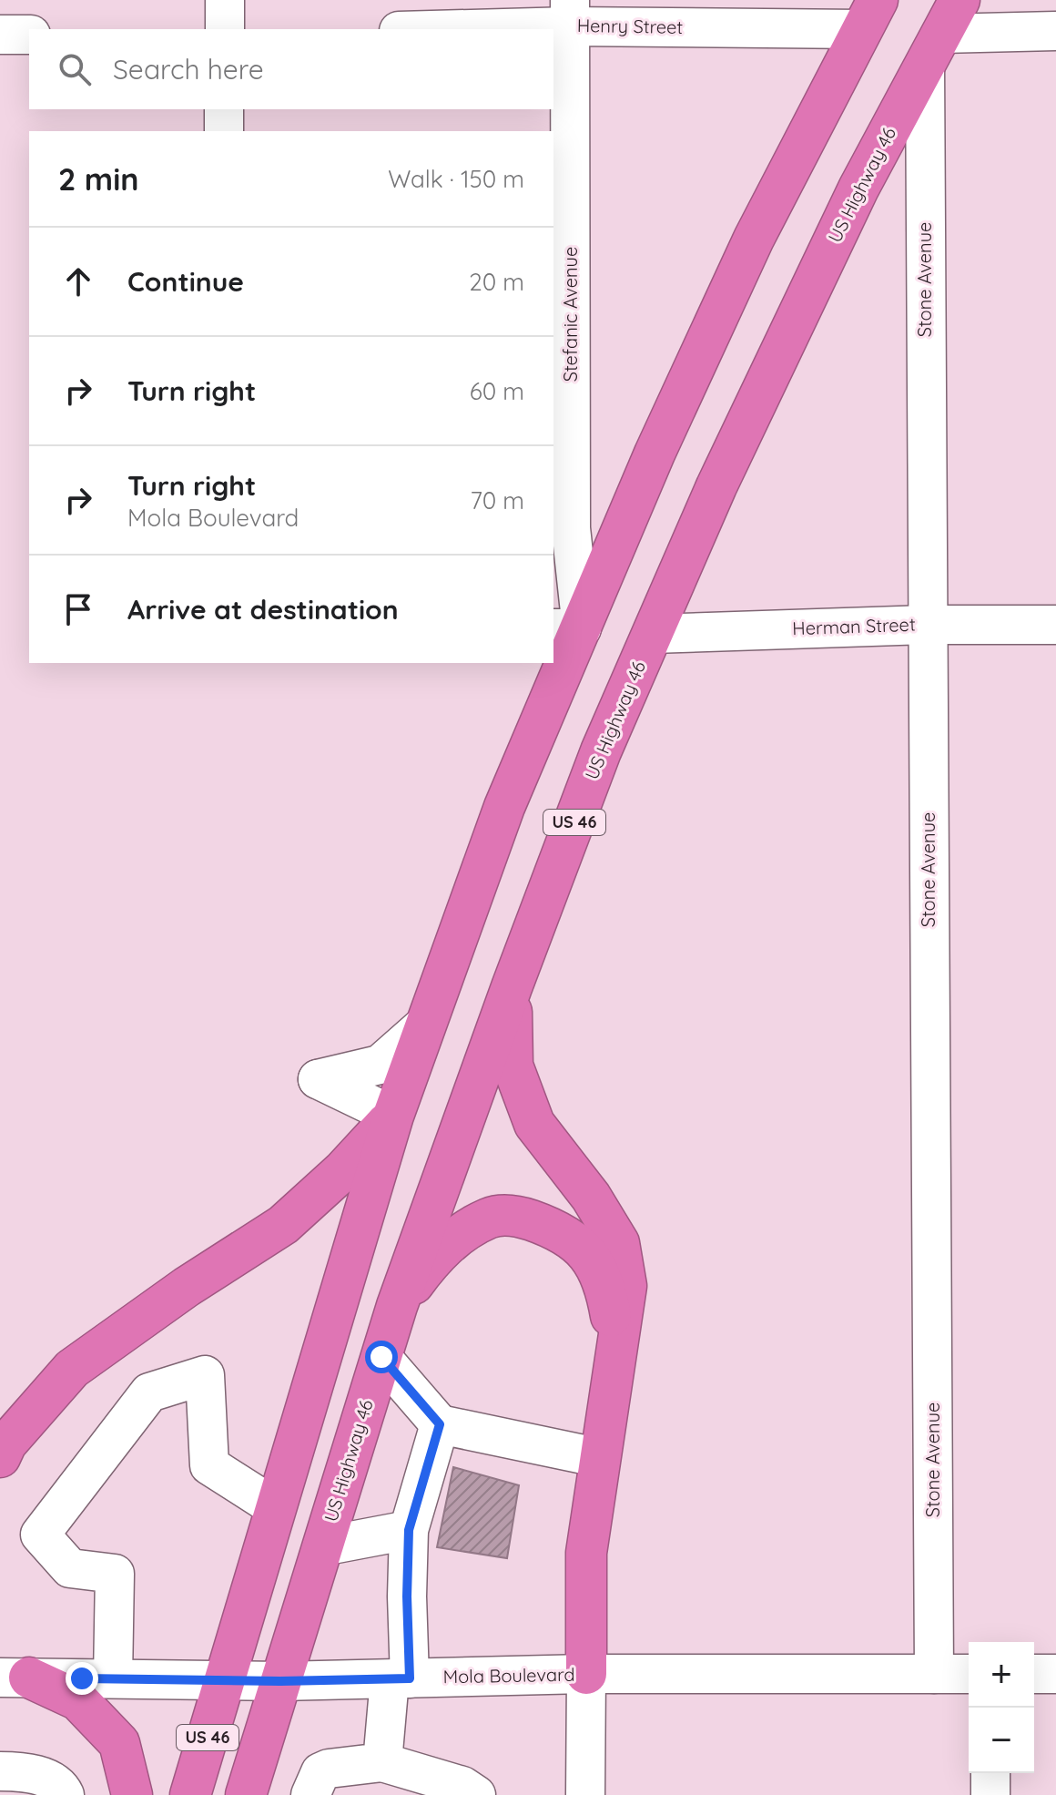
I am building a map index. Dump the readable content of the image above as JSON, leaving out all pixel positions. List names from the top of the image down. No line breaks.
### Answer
{"streets":{"highway":["US Highway 46","US 46"],"street":["Henry Street","Stone Avenue","Stefanic Avenue","Herman Street","Mola Boulevard"]},"crossings":[["Henry Street","Stefanic Avenue"],["Henry Street","US 46"],["US Highway 46","Stone Avenue"],["US Highway 46","Herman Street"],["US Highway 46","US 46"],["US Highway 46","Mola Boulevard"],["Stone Avenue","Herman Street"],["Stone Avenue","Mola Boulevard"],["Stefanic Avenue","US 46"],["US 46","Mola Boulevard"]],"page":{"search":"Search here","heading":["2 min","Walk · 150 m"],"list":[["Continue","20 m"],["Turn right","60 m"],["Turn right","Mola Boulevard","70 m"],"Arrive at destination"],"map_buttons":["+","−"]}}
